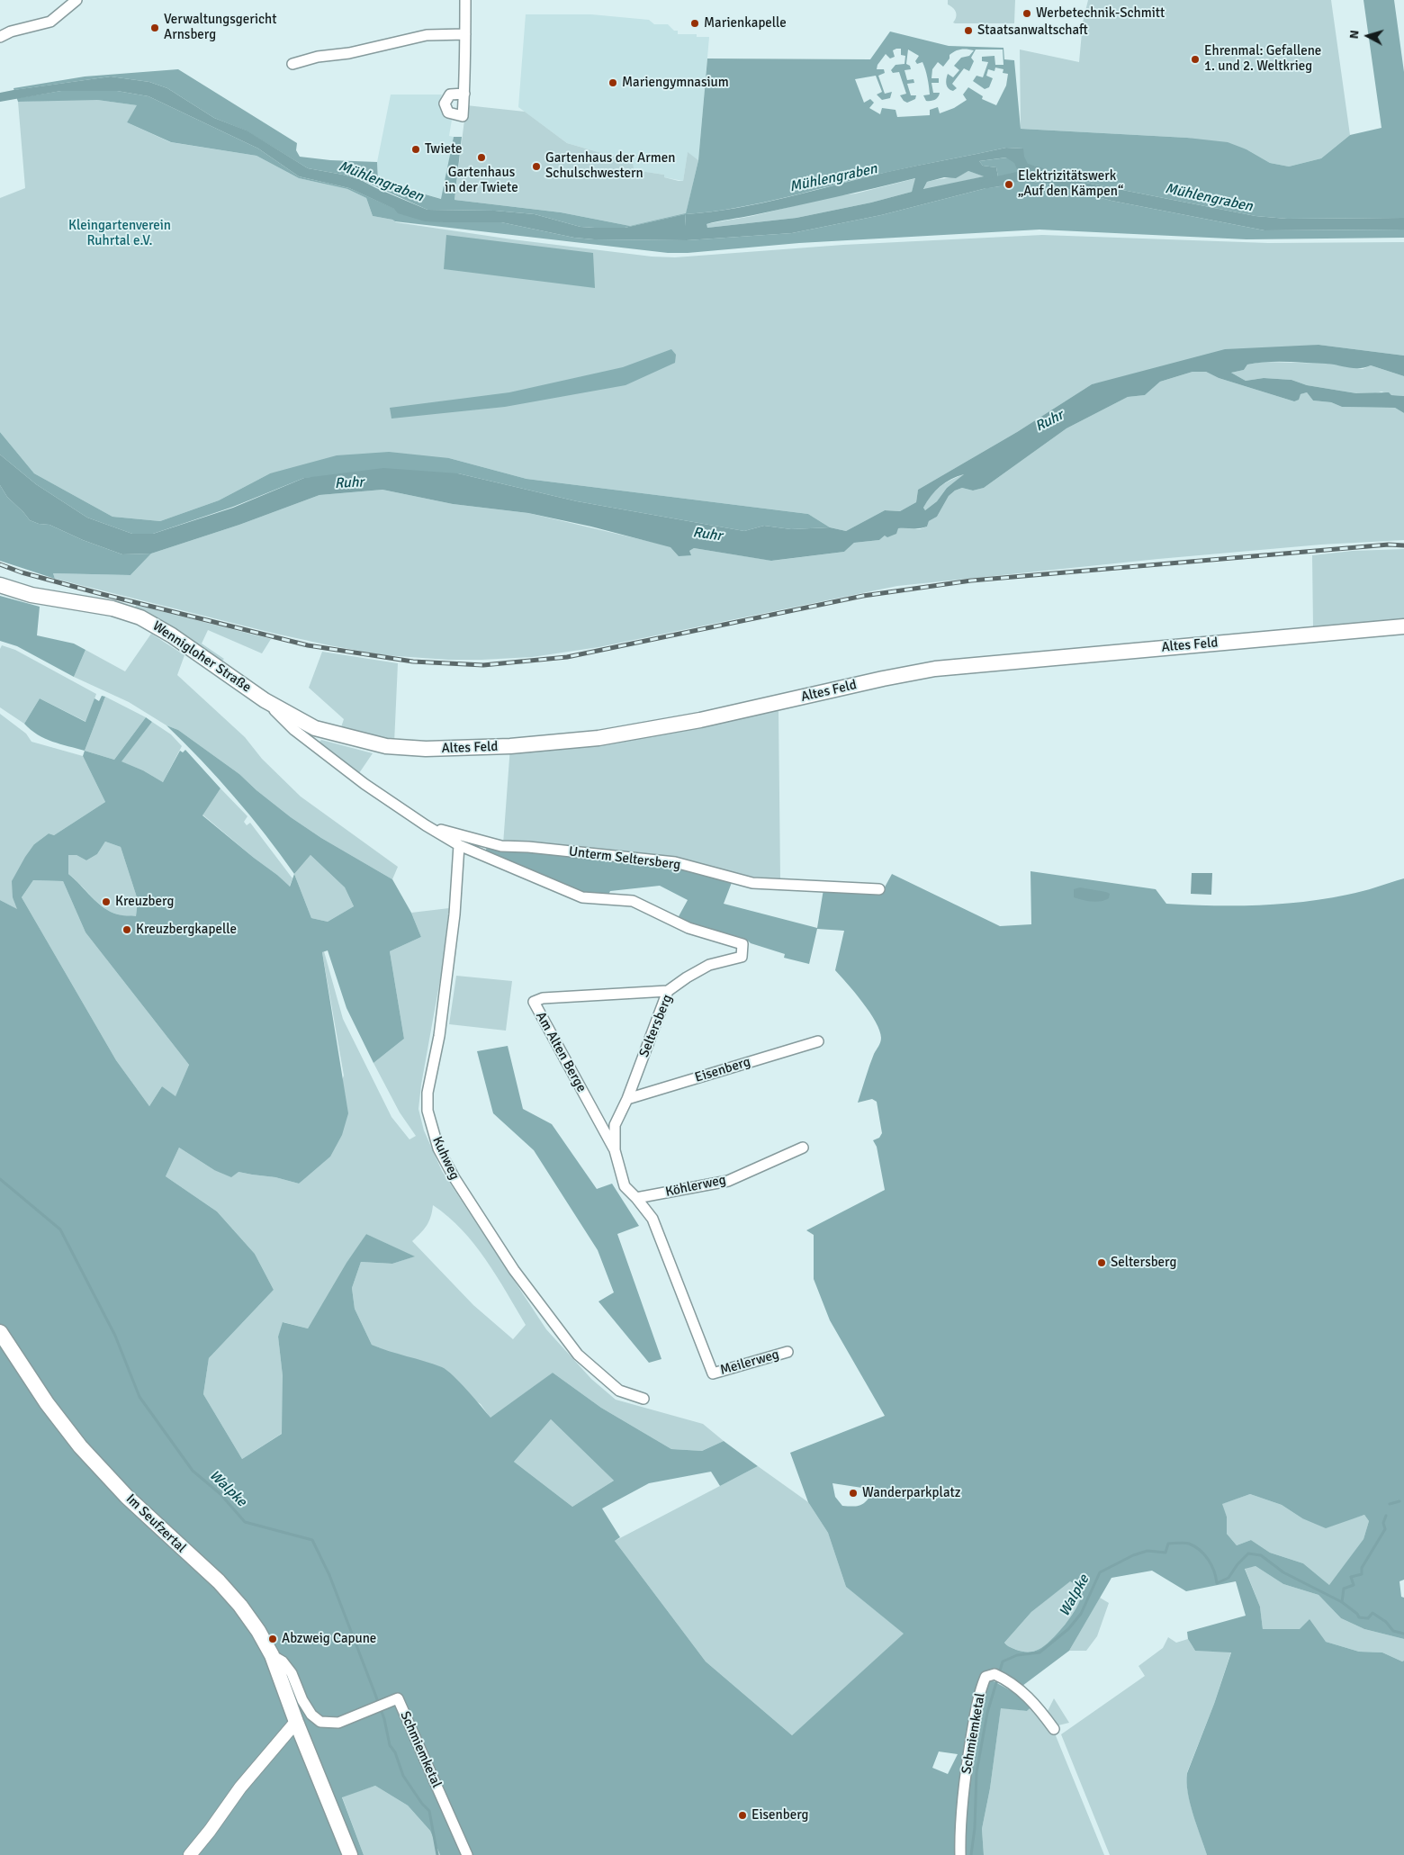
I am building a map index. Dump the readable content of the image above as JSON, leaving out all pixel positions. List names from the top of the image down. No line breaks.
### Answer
{"streets":{"main road":["Altes Feld","Wennigloher Straße","Im Seufzertal"],"street":["Unterm Seltersberg","Seltersberg","Am Alten Berge","Eisenberg","Kuhweg","Köhlerweg","Meilerweg","Schmiemketal"]},"crossings":[["Altes Feld","Wennigloher Straße"],["Seltersberg","Am Alten Berge"],["Seltersberg","Eisenberg"],["Seltersberg","Kuhweg"],["Seltersberg","Köhlerweg"],["Seltersberg","Meilerweg"],["Im Seufzertal","Schmiemketal"]],"water":["Mühlengraben","Ruhr","Walpke"],"parks":["Kleingartenverein Ruhrtal e.V."],"places":["Werbetechnik-Schmitt","Marienkapelle","Verwaltungsgericht Arnsberg","Staatsanwaltschaft","Ehrenmal: Gefallene 1. und 2. Weltkrieg","Mariengymnasium","Twiete","Gartenhaus in der Twiete","Gartenhaus der Armen Schulschwestern","Elektrizitätswerk „Auf den Kämpen“","Kreuzberg","Kreuzbergkapelle","Seltersberg","Wanderparkplatz","Abzweig Capune","Eisenberg"],"north":"left"}
